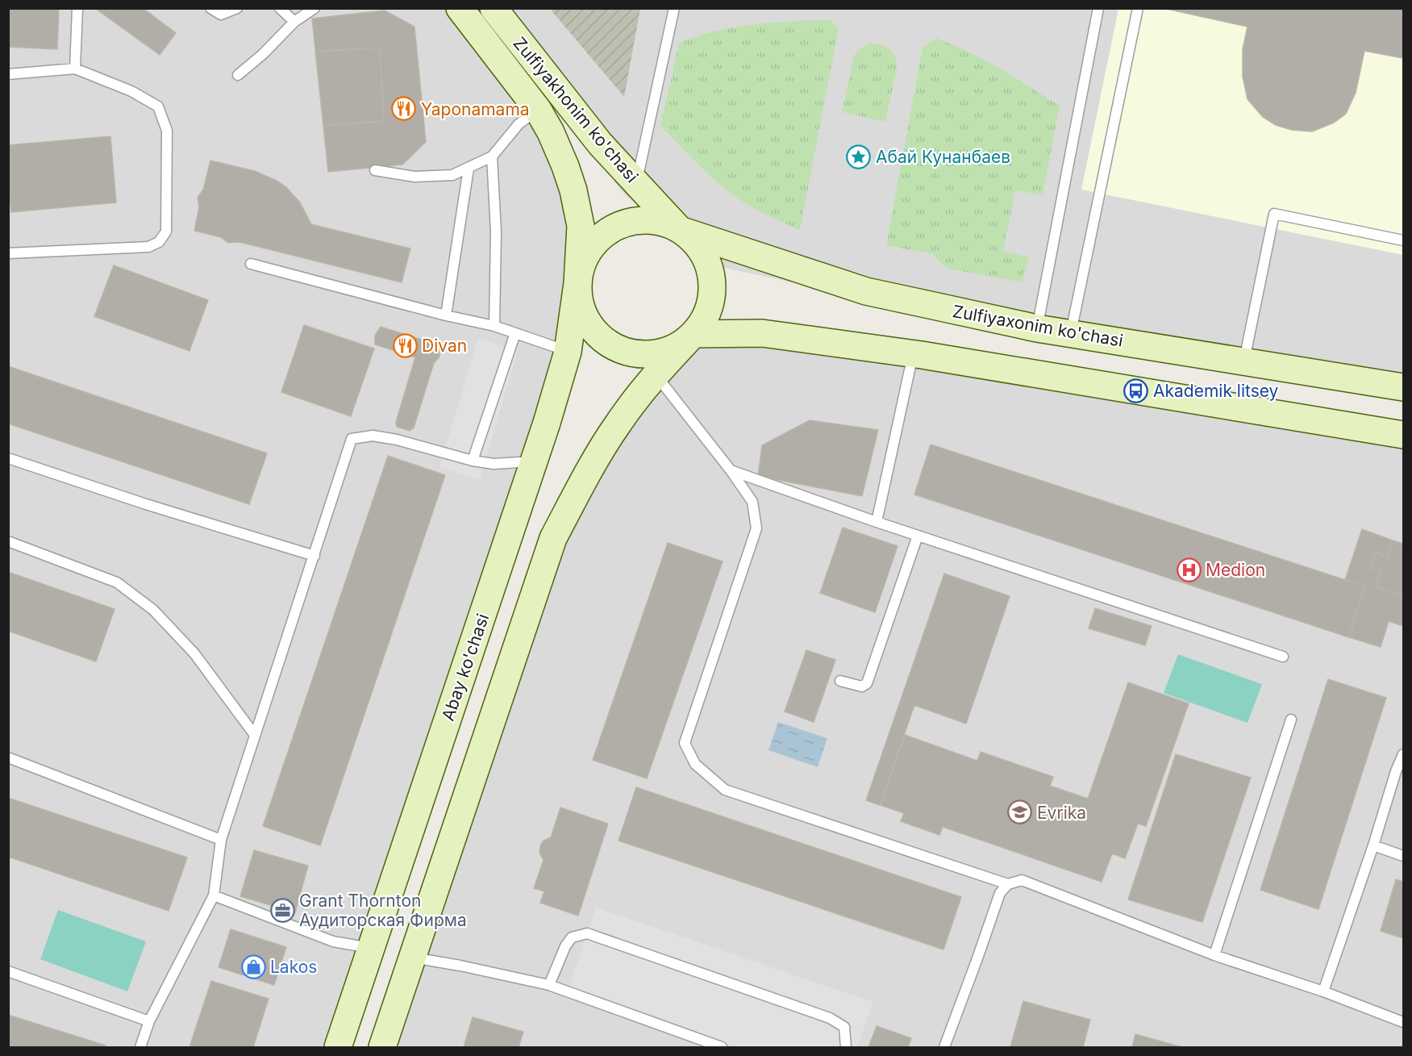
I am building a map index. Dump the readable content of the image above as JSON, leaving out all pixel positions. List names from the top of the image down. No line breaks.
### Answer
{"streets":{"main road":["Zulfiyakhonim ko'chasi","Zulfiyaxonim ko'chasi","Abay ko'chasi"]},"crossings":[["Zulfiyakhonim ko'chasi","Zulfiyaxonim ko'chasi"],["Zulfiyakhonim ko'chasi","Abay ko'chasi"],["Zulfiyaxonim ko'chasi","Abay ko'chasi"]],"places":{"restaurant":["Yaponamama","Divan"],"place":["Абай Кунанбаев"],"bus stop":["Akademik litsey"],"hospital":["Medion"],"school or university":["Evrika"],"office":["Grant Thornton Аудиторская Фирма"],"shop":["Lakos"]}}
